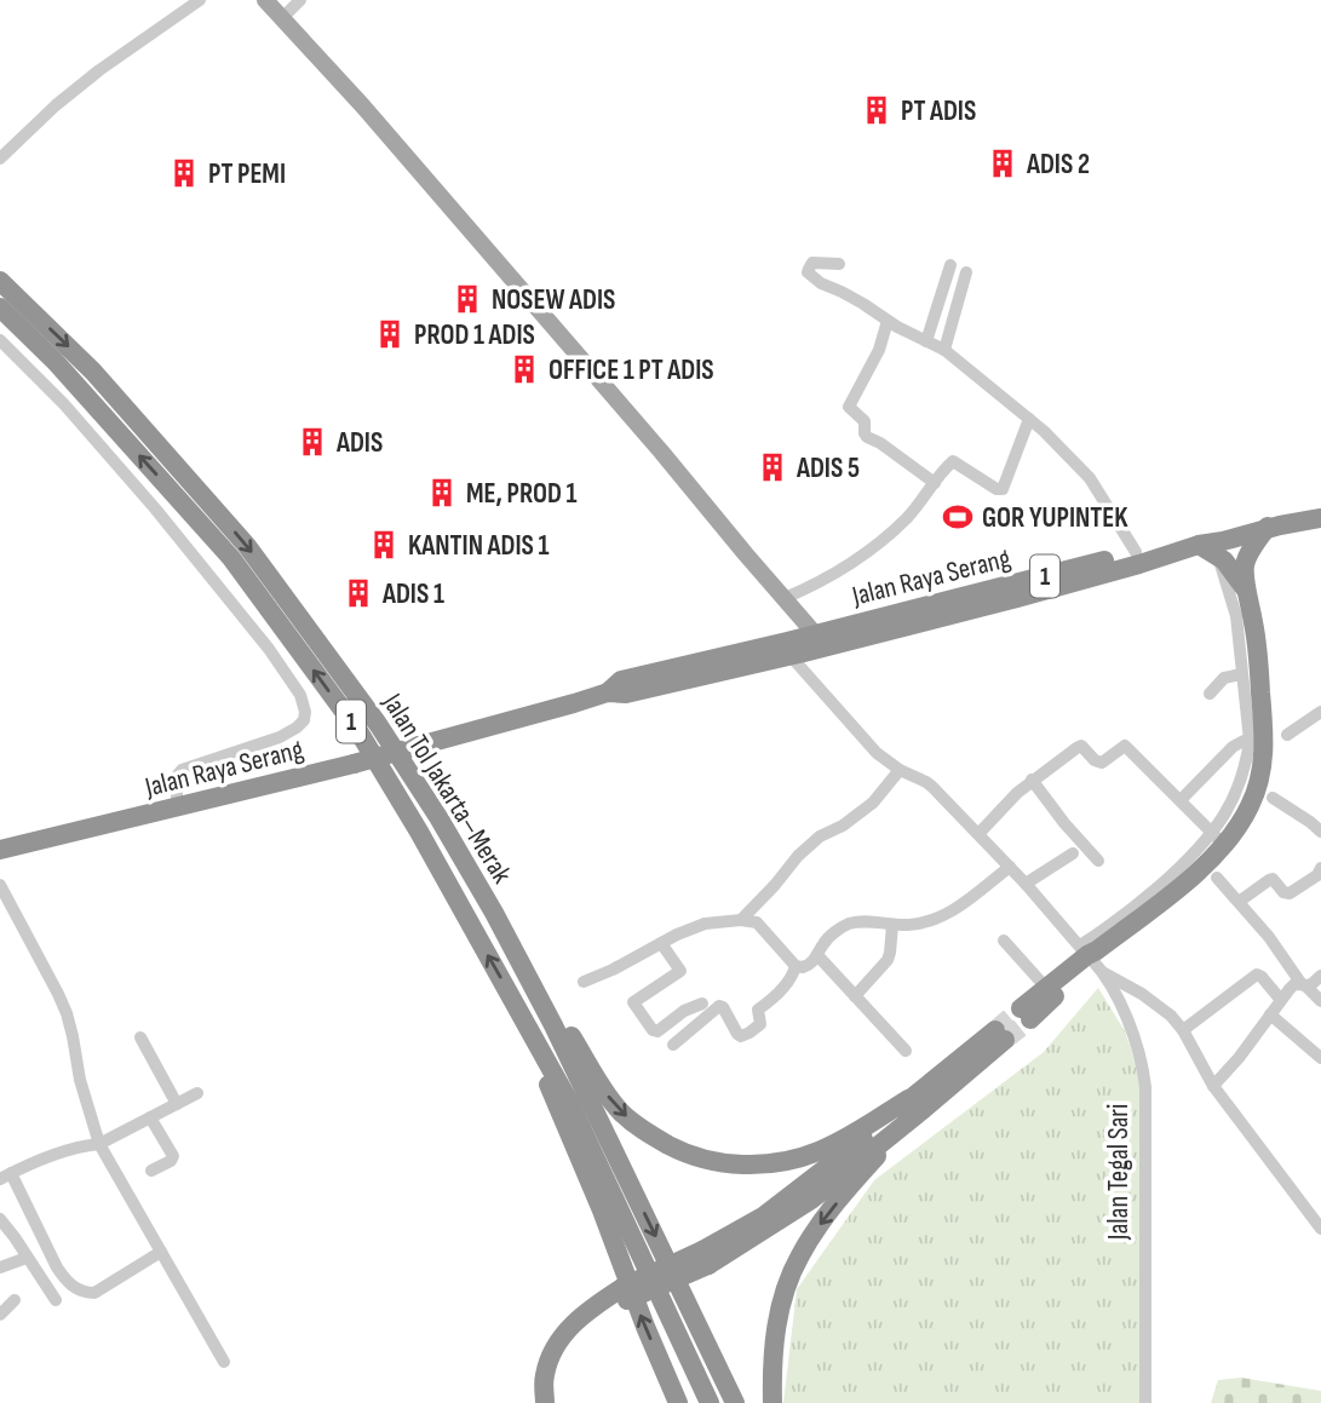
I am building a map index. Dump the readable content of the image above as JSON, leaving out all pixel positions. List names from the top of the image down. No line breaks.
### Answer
{"streets":{"highway":["Jalan Raya Serang","1","Jalan Tol Jakarta–Merak"],"street":["Jalan Tegal Sari"]},"places":{"building":["PT ADIS","ADIS 2","PT PEMI","NOSEW ADIS","PROD 1 ADIS","OFFICE 1 PT ADIS","ADIS","ADIS 5","ME, PROD 1","KANTIN ADIS 1","ADIS 1"],"sports":["GOR YUPINTEK"]}}
